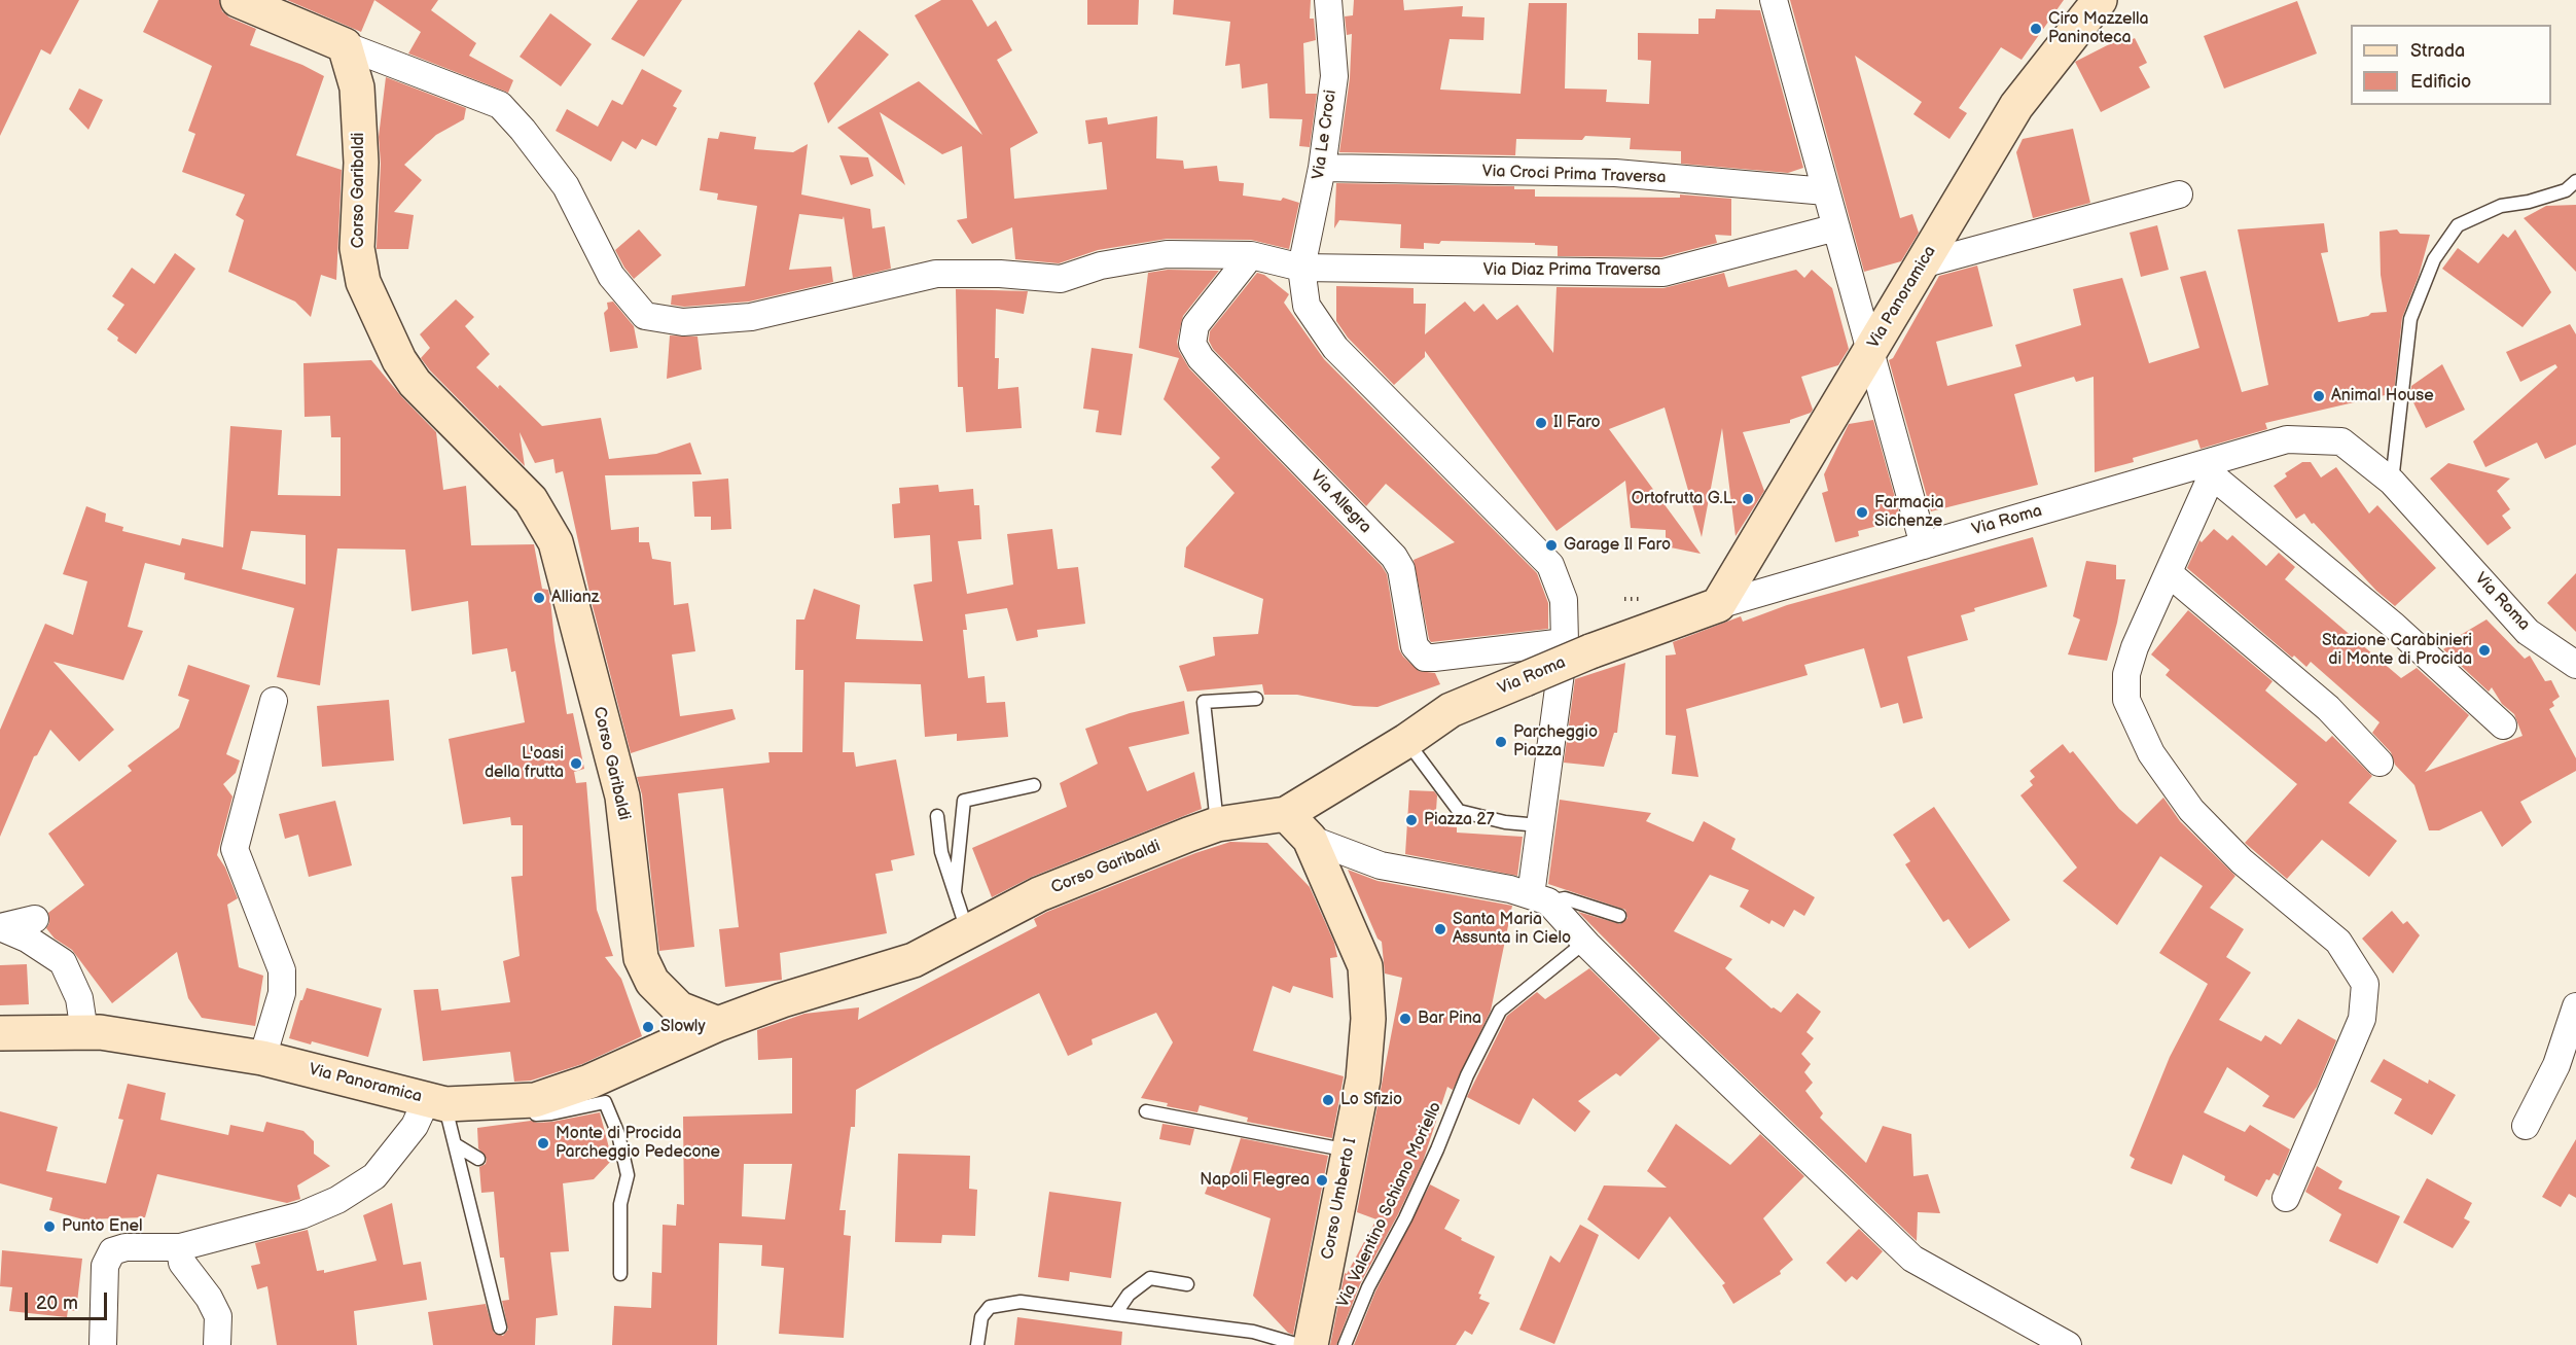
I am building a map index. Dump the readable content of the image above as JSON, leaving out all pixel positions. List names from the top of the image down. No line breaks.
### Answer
{"streets":{"street":["Via Le Croci","Via Croci Prima Traversa","Corso Garibaldi","Via Diaz Prima Traversa","Via Panoramica","Via Allegra","Via Roma","Corso Umberto I"],"lane":["Via Valentino Schiano Moriello"]},"crossings":[["Via Le Croci","Via Croci Prima Traversa"],["Via Le Croci","Via Diaz Prima Traversa"],["Via Le Croci","Via Allegra"],["Via Le Croci","Via Roma"],["Corso Garibaldi","Via Diaz Prima Traversa"],["Corso Garibaldi","Via Panoramica"],["Corso Garibaldi","Via Roma"],["Corso Garibaldi","Corso Umberto I"],["Via Diaz Prima Traversa","Via Allegra"],["Via Panoramica","Via Roma"],["Via Allegra","Via Roma"],["Via Roma","Corso Umberto I"]],"places":["Ciro Mazzella Paninoteca","Animal House","Il Faro","Ortofrutta G.L.","Farmacia Sichenze","Garage Il Faro","Allianz","Stazione Carabinieri di Monte di Procida","Parcheggio Piazza","L'oasi della frutta","Piazza 27","Santa Maria Assunta in Cielo","Bar Pina","Slowly","Lo Sfizio","Monte di Procida Parcheggio Pedecone","Napoli Flegrea","Punto Enel"],"legend":["Strada","Edificio"],"scale_bar":"20 m"}
